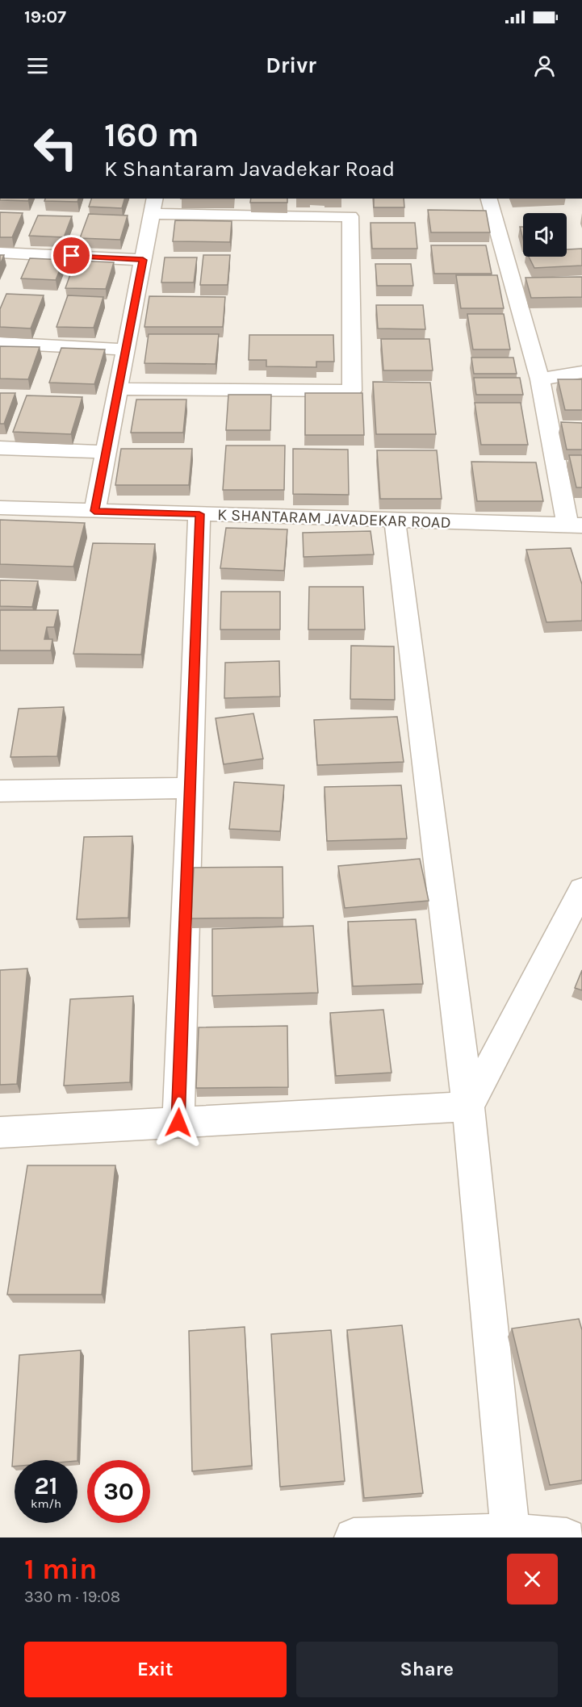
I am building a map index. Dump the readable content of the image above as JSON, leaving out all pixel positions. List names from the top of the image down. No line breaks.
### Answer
{"streets":{"street":["K SHANTARAM JAVADEKAR ROAD"]},"page":{"status":"19:07","header":"Drivr","turn":["160 m","K Shantaram Javadekar Road"],"speed":"21 km/h","limit":"30","heading":["1 min","330 m · 19:08"],"buttons":["Exit","Share"]}}
